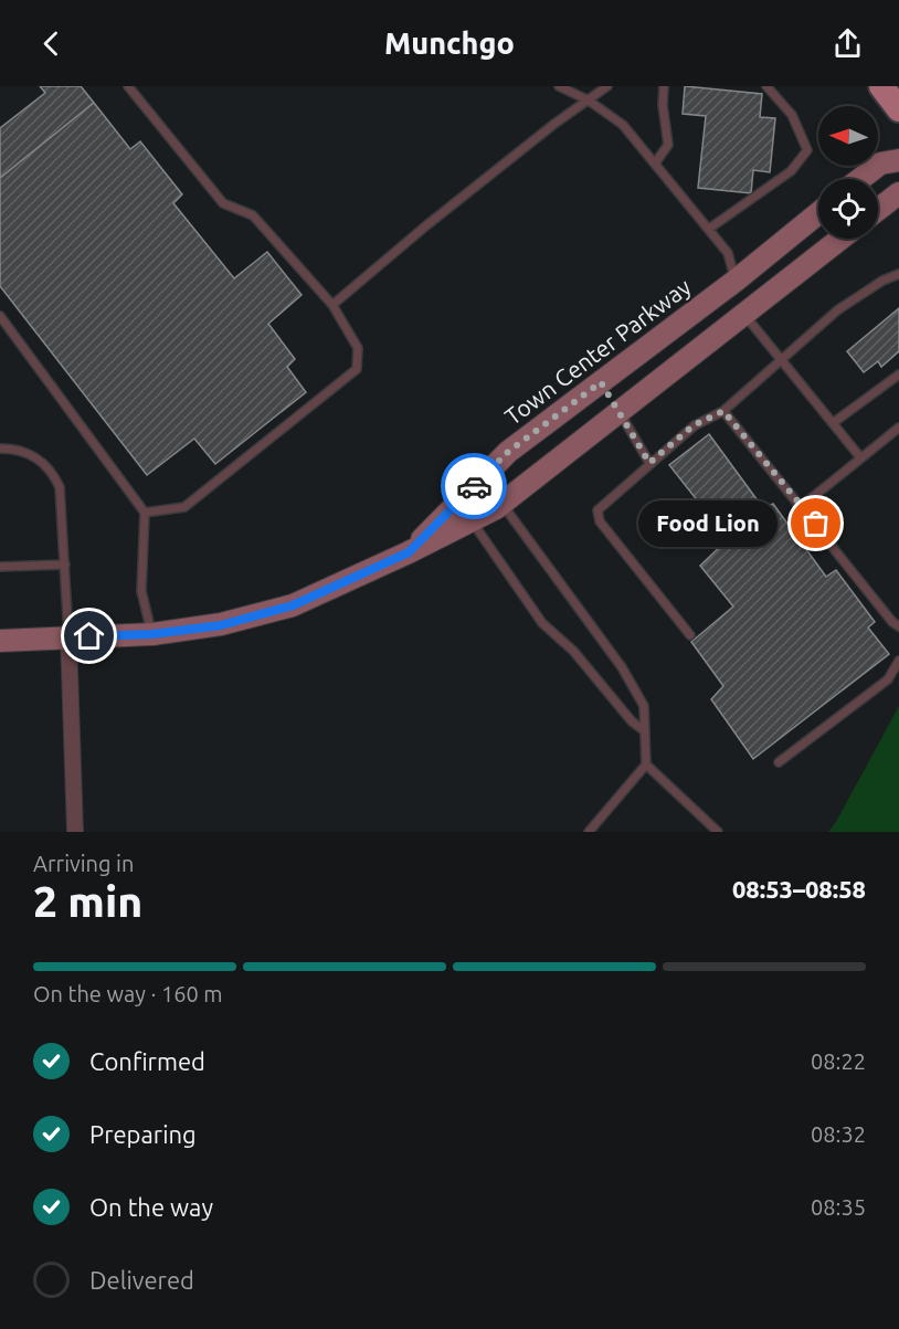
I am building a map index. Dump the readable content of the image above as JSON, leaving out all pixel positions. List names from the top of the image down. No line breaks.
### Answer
{"streets":{"street":["Town Center Parkway"]},"places":["Food Lion"],"north":"left","page":{"header":"Munchgo","bubble":"Food Lion","heading":["2 min","Arriving in","08:53–08:58"],"bar":"On the way · 160 m","list":[["Confirmed","08:22"],["Preparing","08:32"],["On the way","08:35"],"Delivered"]}}
